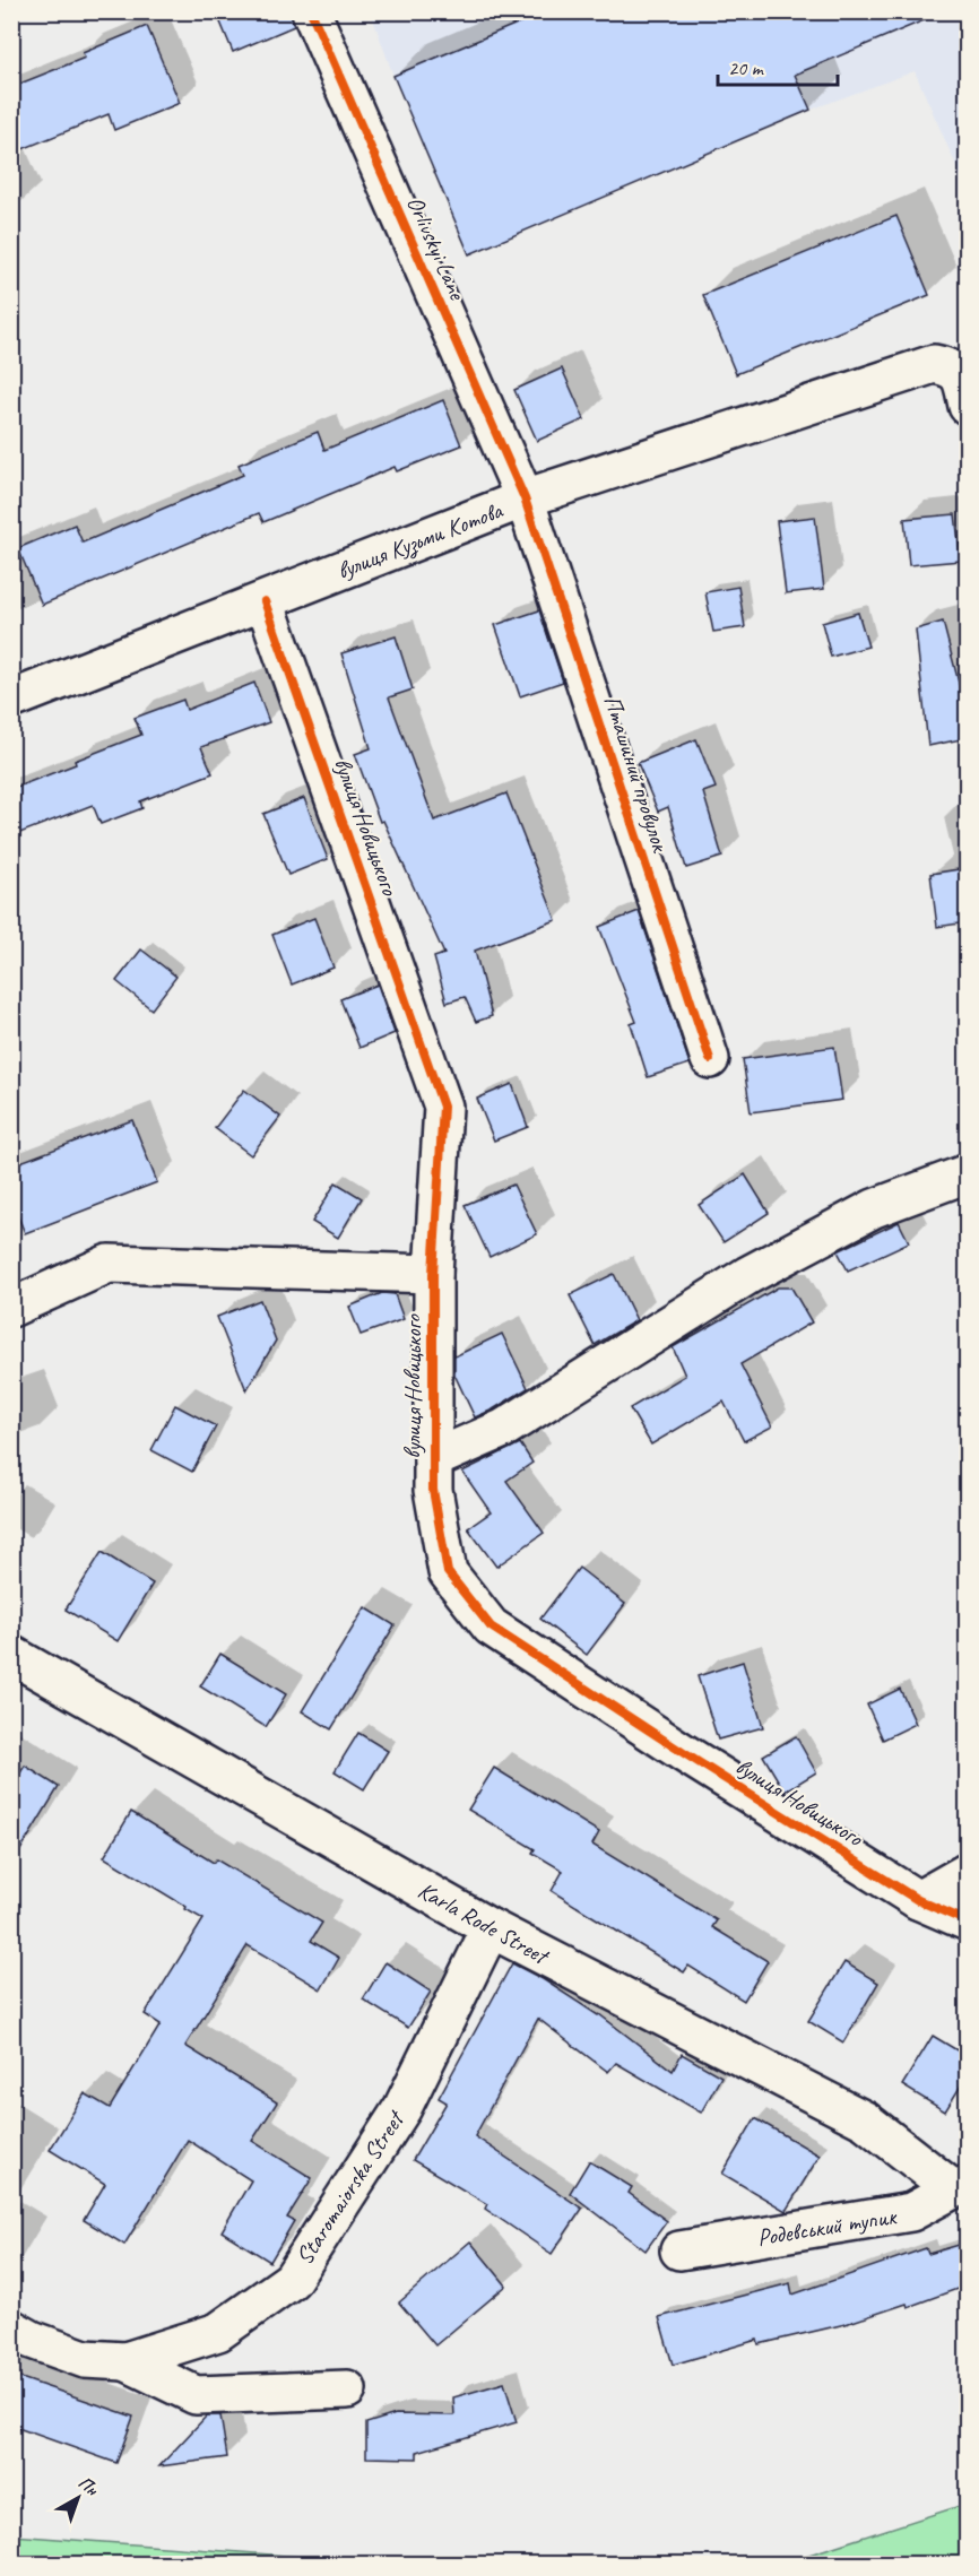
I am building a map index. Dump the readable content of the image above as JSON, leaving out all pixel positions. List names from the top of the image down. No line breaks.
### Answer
{"streets":{"street":["Orlivskyi Lane","вулиця Кузьми Котова","Пташиний провулок","вулиця Новицького","Karla Rode Street","Staromaiorska Street","Родевський тупик"]},"crossings":[["Orlivskyi Lane","вулиця Кузьми Котова"],["Orlivskyi Lane","Пташиний провулок"],["вулиця Кузьми Котова","Пташиний провулок"],["вулиця Кузьми Котова","вулиця Новицького"],["Karla Rode Street","Staromaiorska Street"],["Karla Rode Street","Родевський тупик"]],"scale_bar":"20 m","north":"top right"}
